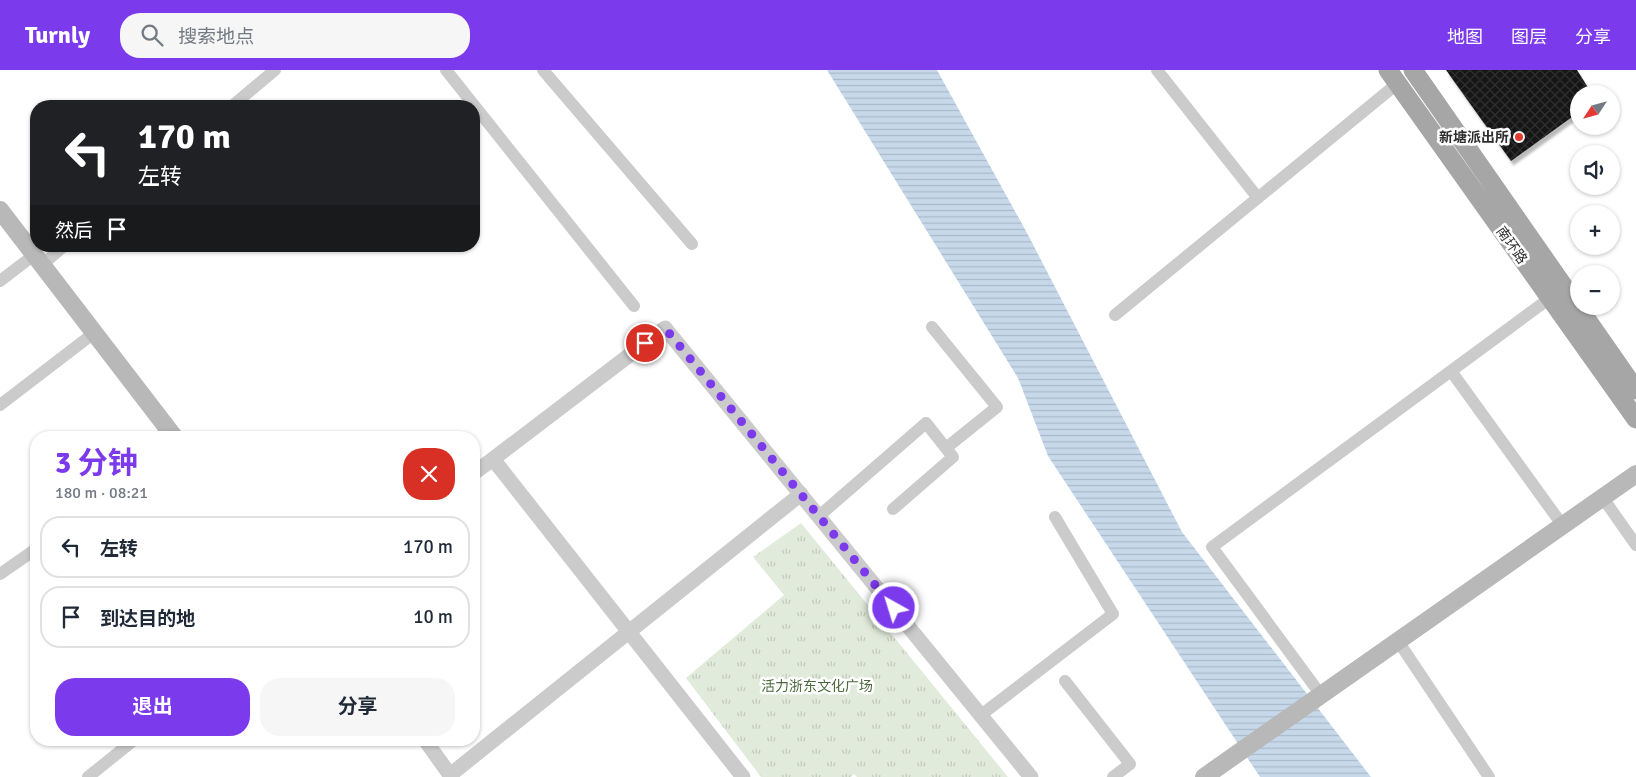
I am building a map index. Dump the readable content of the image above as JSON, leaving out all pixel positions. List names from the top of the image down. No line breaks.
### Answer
{"streets":{"main road":["南环路"]},"parks":["活力浙东文化广场"],"places":["新塘派出所"],"north":"bottom left","page":{"header":"Turnly","search":"搜索地点","nav":["地图","图层","分享"],"map_buttons":["+","−"],"turn":["170 m","左转"],"then":"然后","heading":["3 分钟","180 m · 08:21"],"list":[{"name":"左转","value":"170 m"},{"name":"到达目的地","value":"10 m"}],"buttons":["退出","分享"]}}
